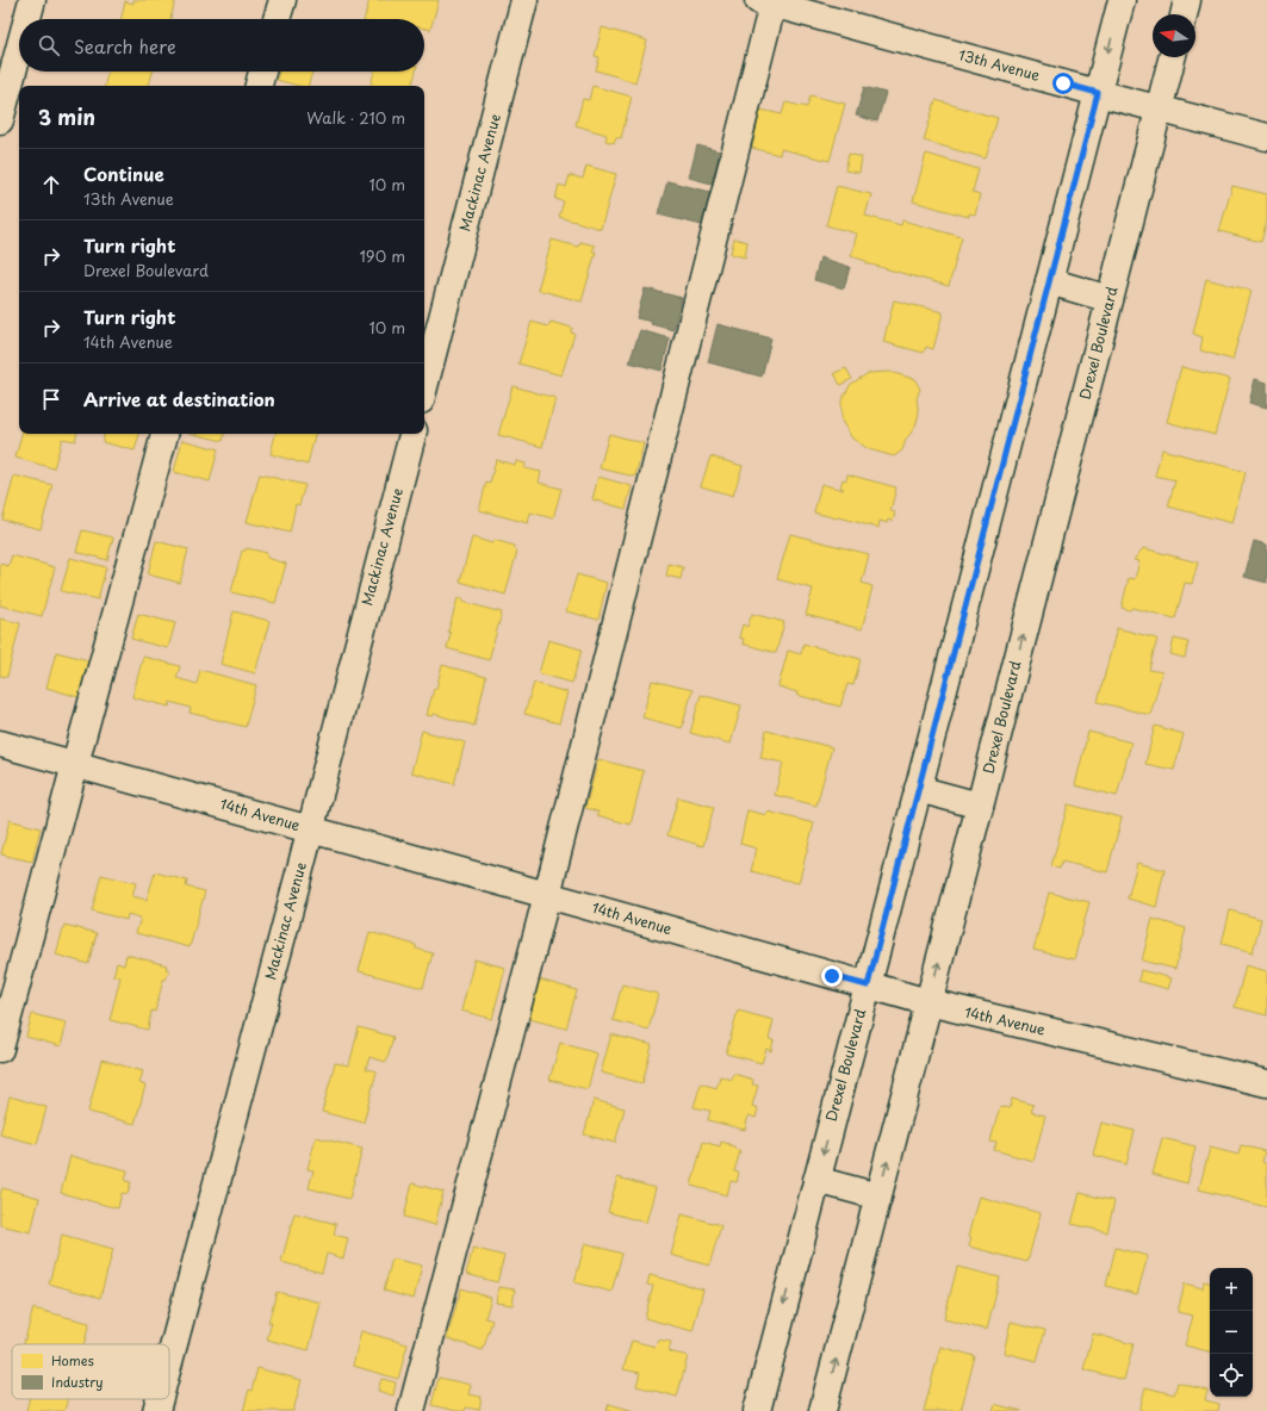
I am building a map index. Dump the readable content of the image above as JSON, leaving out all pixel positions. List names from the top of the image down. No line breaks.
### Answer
{"streets":{"street":["13th Avenue","Mackinac Avenue","Drexel Boulevard","14th Avenue"]},"crossings":[["13th Avenue","Drexel Boulevard"],["Mackinac Avenue","14th Avenue"],["Drexel Boulevard","14th Avenue"]],"legend":["Homes","Industry"],"north":"left","page":{"search":"Search here","heading":["3 min","Walk · 210 m"],"list":[["Continue","13th Avenue","10 m"],["Turn right","Drexel Boulevard","190 m"],["Turn right","14th Avenue","10 m"],"Arrive at destination"],"map_buttons":["+","−"]}}
